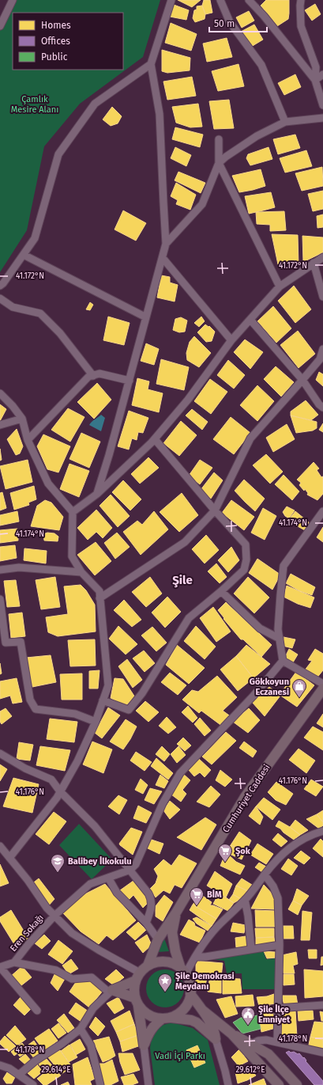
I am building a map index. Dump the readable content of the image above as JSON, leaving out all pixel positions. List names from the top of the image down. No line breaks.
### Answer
{"streets":{"main road":["Cumhuriyet Caddesi"],"street":["Eren Sokağı"]},"districts":["Şile"],"parks":["Çamlık Mesire Alanı","Vadi İçi Parkı"],"places":{"shop":["Gökkoyun Eczanesi"],"supermarket":["Şok","BİM"],"school or university":["Balibey İlkokulu"],"place":["Şile Demokrasi Meydanı"],"public building":["Şile İlçe Emniyet"]},"legend":["Homes","Offices","Public"],"scale_bar":"50 m","coordinates":["41.172°N","41.174°N","41.176°N","41.178°N","29.614°E","29.612°E"]}
